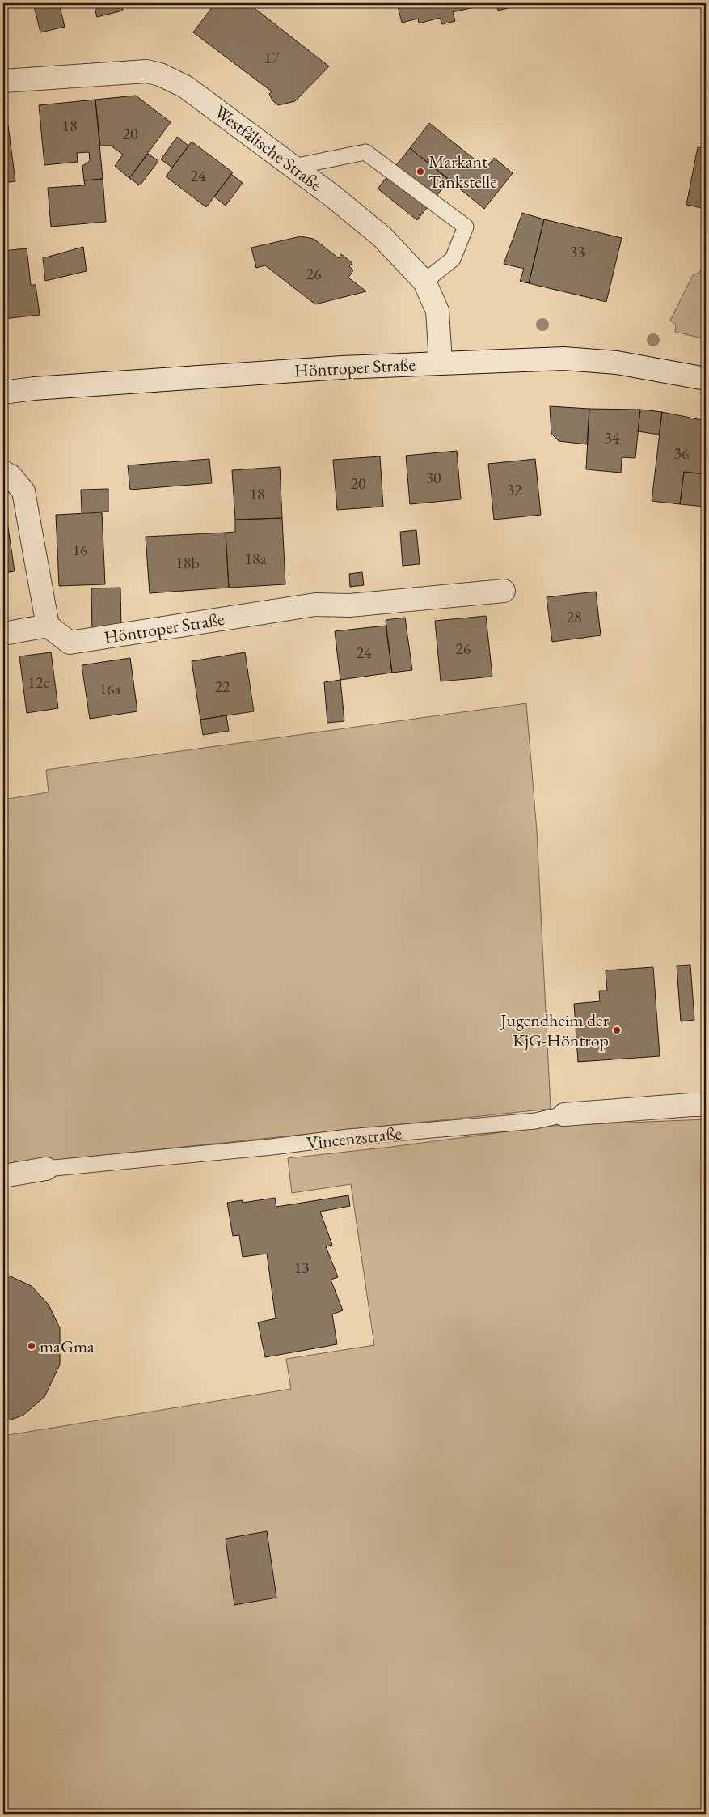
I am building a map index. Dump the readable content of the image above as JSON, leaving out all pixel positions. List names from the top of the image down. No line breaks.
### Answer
{"streets":{"street":["Westfälische Straße","Höntroper Straße","Vincenzstraße"]},"crossings":[["Westfälische Straße","Höntroper Straße"]],"places":["Markant Tankstelle","Jugendheim der KjG-Höntrop","maGma"],"house_numbers":["17","18","20","24","33","26","34","36","30","20","32","18","16","18a","18b","28","26","24","12c","22","16a","13"]}
